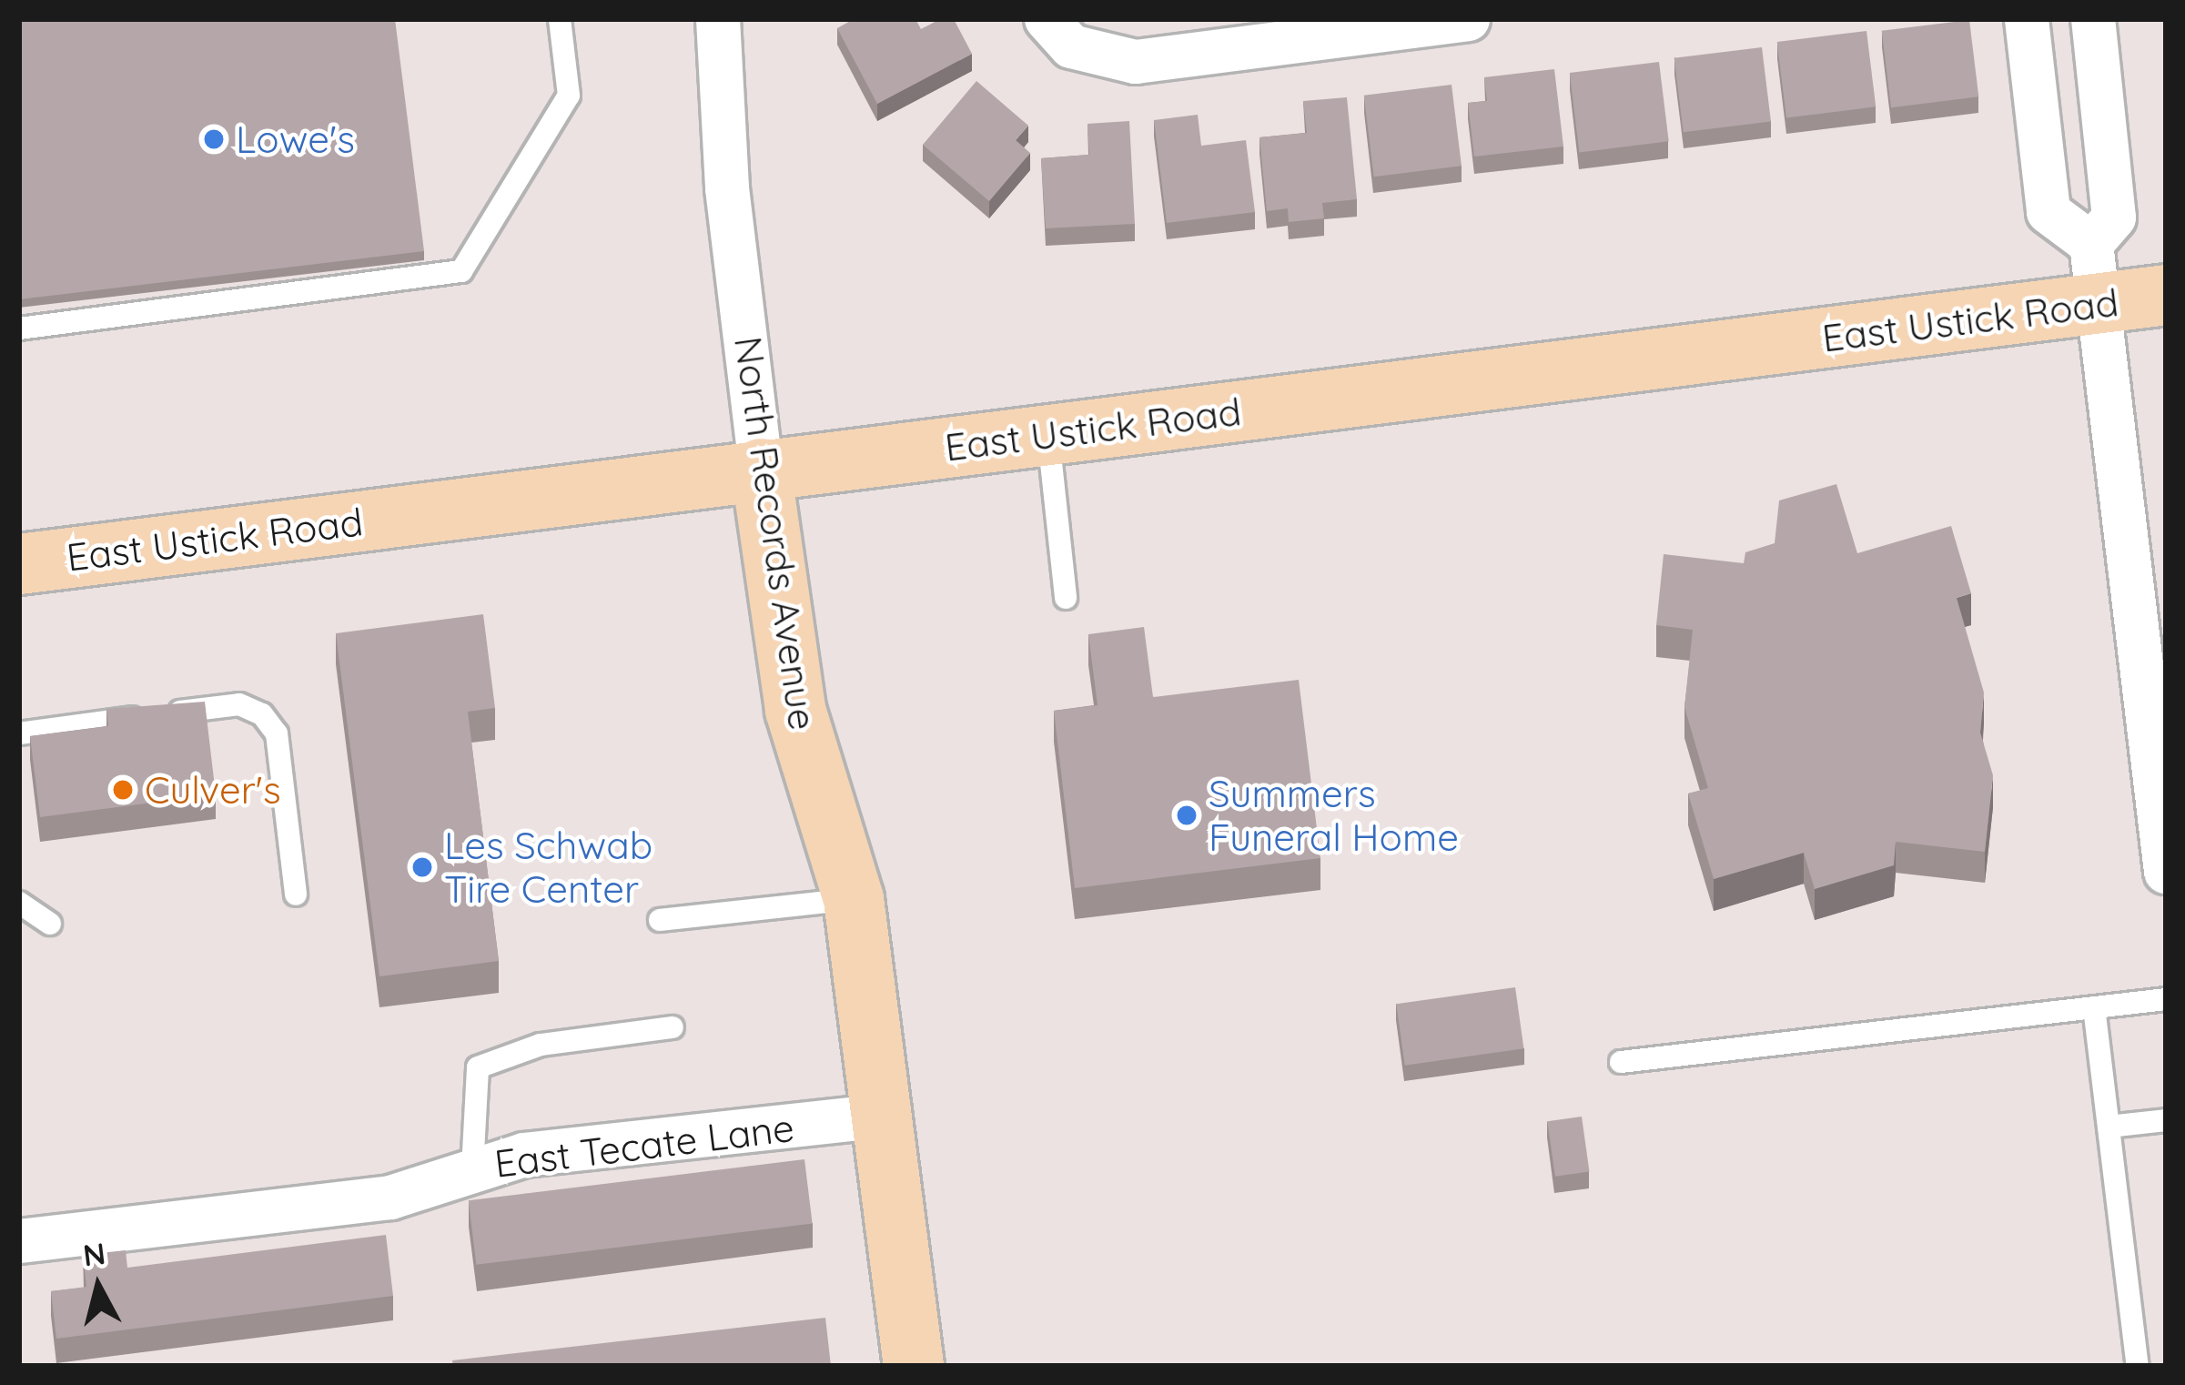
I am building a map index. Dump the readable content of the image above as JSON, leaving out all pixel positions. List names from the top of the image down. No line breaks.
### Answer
{"streets":{"main road":["East Ustick Road","North Records Avenue"],"street":["East Tecate Lane"]},"crossings":[["East Ustick Road","North Records Avenue"],["North Records Avenue","East Tecate Lane"]],"places":["Lowe's","Culver's","Summers Funeral Home","Les Schwab Tire Center"],"north":"top"}
